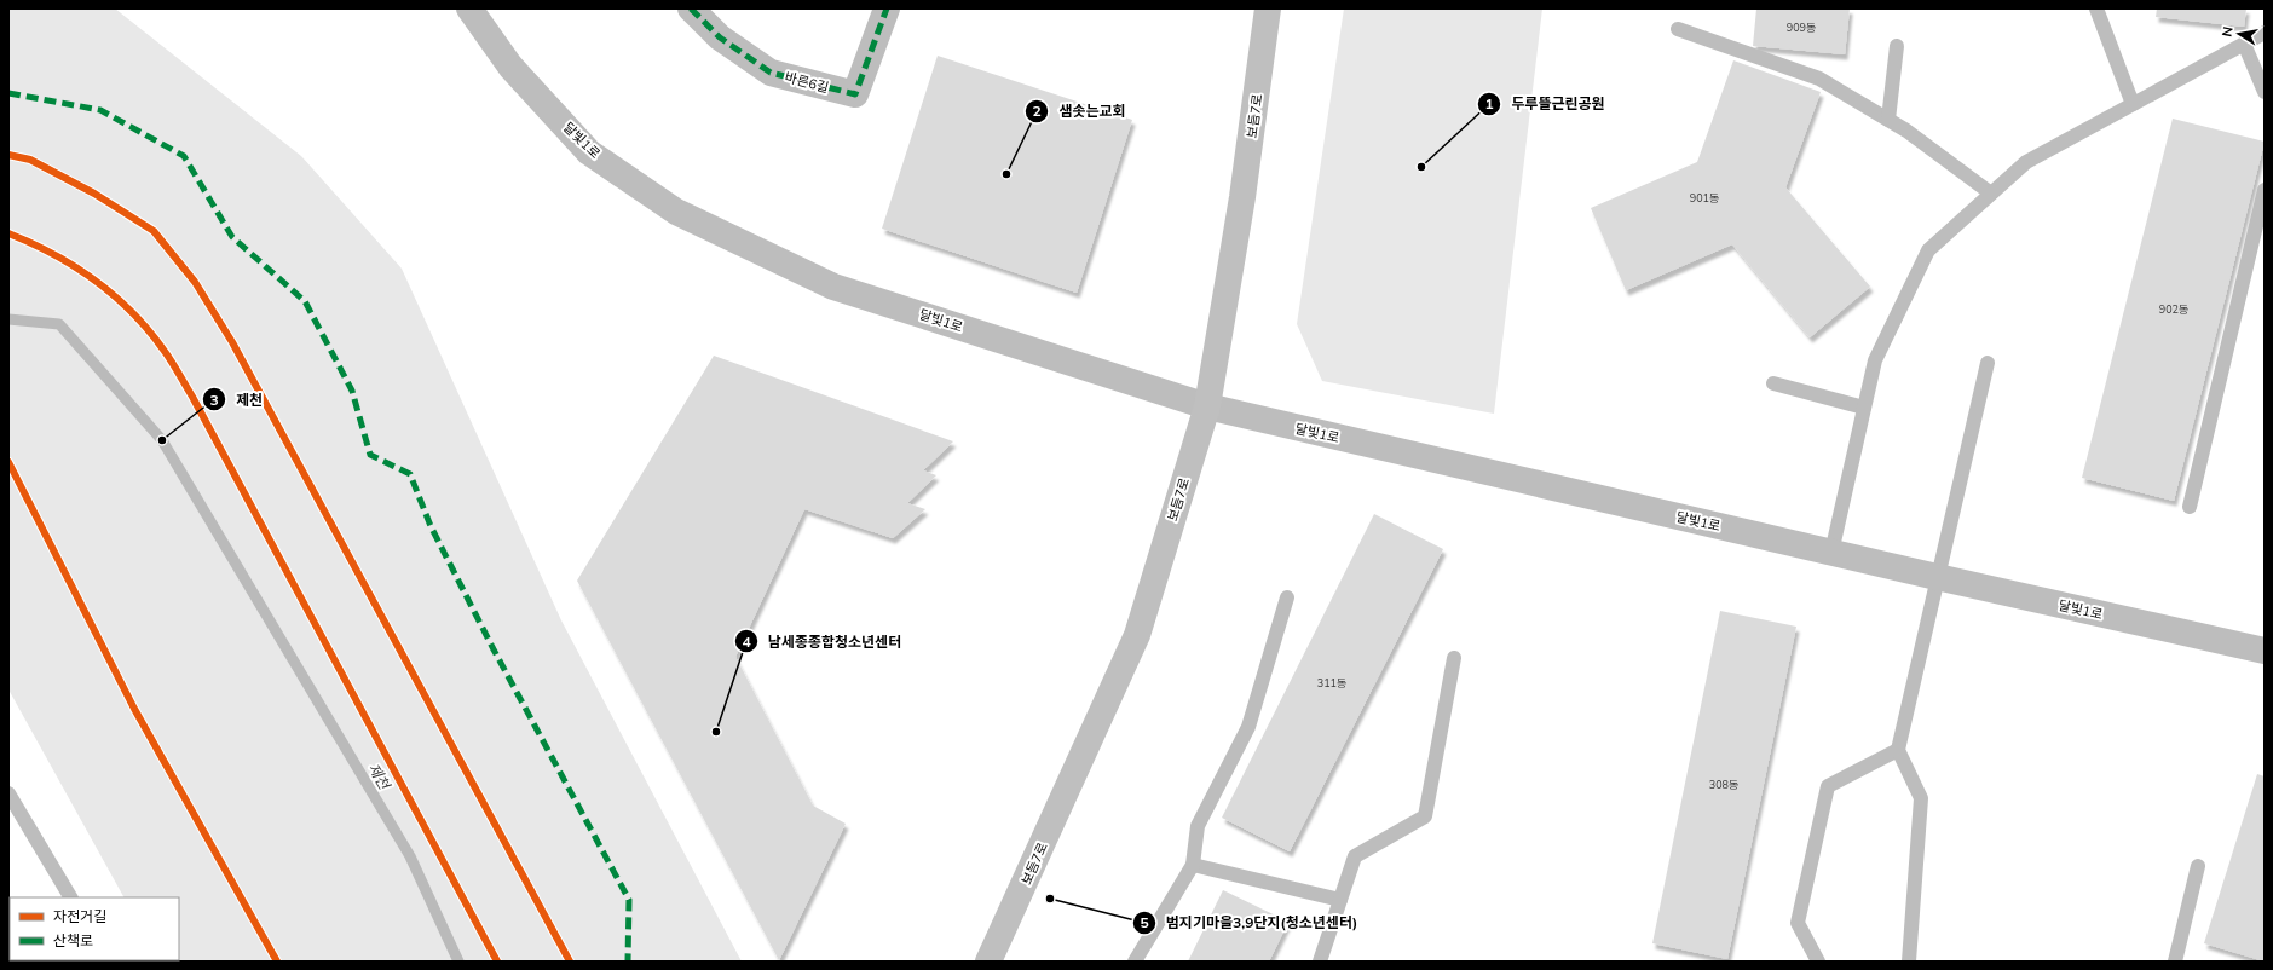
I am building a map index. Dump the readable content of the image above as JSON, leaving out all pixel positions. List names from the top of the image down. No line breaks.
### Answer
{"streets":{"street":["바른6길","보듬7로","달빛1로"]},"crossings":[["보듬7로","달빛1로"]],"water":["제천"],"places":["두루뜰근린공원","샘솟는교회","제천","남세종종합청소년센터","범지기마을3,9단지(청소년센터)"],"house_numbers":["909동","901동","902동","311동","308동"],"legend":["자전거길","산책로"],"north":"left"}
